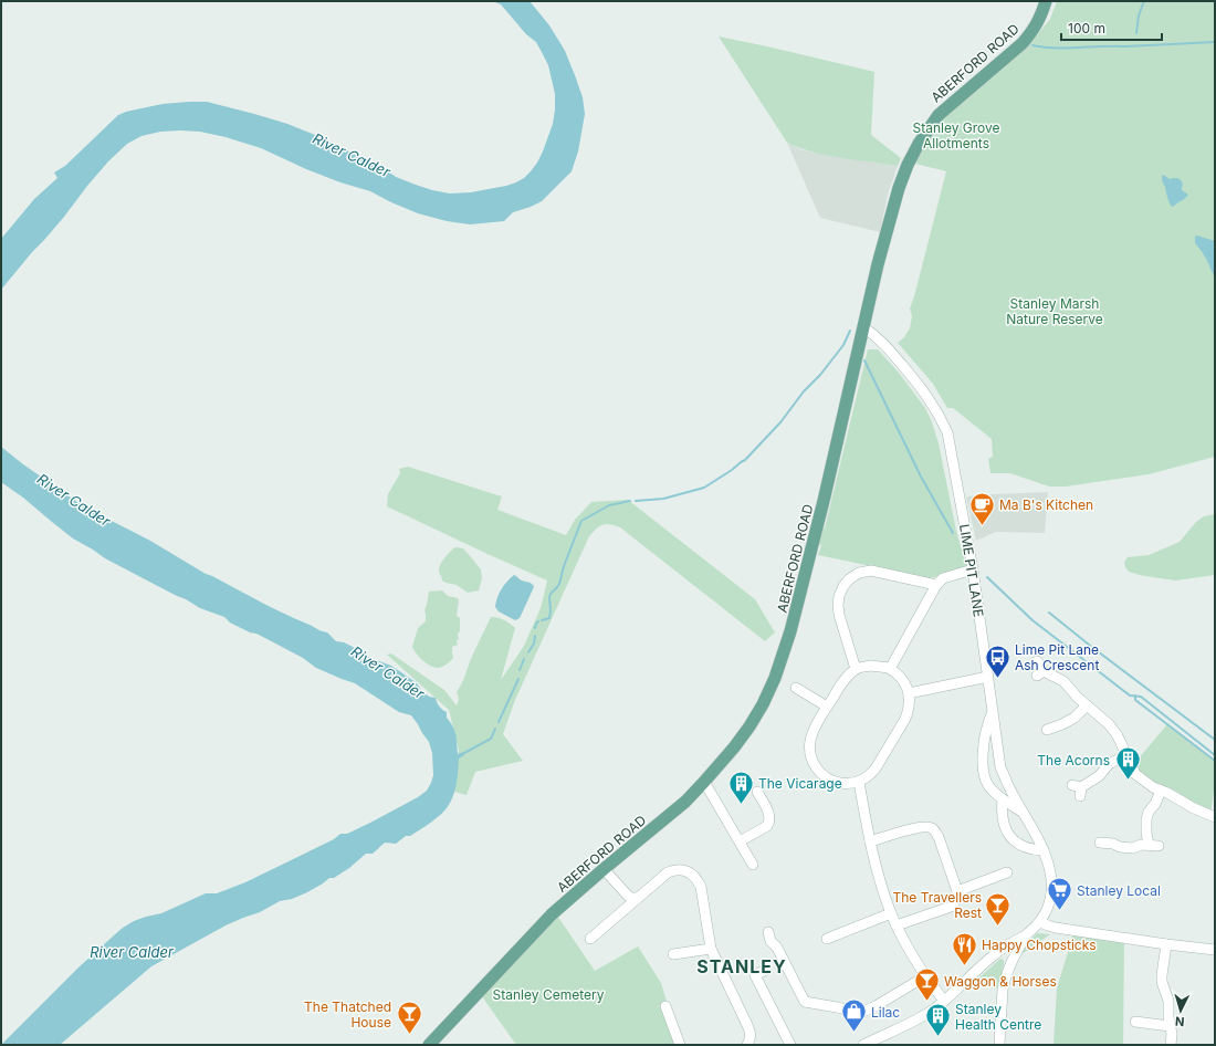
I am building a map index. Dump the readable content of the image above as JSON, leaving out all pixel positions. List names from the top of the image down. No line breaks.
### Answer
{"streets":{"main road":["ABERFORD ROAD"],"street":["LIME PIT LANE"]},"crossings":[["ABERFORD ROAD","LIME PIT LANE"]],"districts":["STANLEY"],"water":["River Calder"],"parks":["Stanley Grove Allotments","Stanley Marsh Nature Reserve","Stanley Cemetery"],"places":{"cafe":["Ma B's Kitchen"],"bus stop":["Lime Pit Lane Ash Crescent"],"building":["The Acorns","The Vicarage","Stanley Health Centre"],"supermarket":["Stanley Local"],"bar":["The Travellers Rest","Waggon & Horses","The Thatched House"],"restaurant":["Happy Chopsticks"],"shop":["Lilac"]},"scale_bar":"100 m","north":"bottom"}
